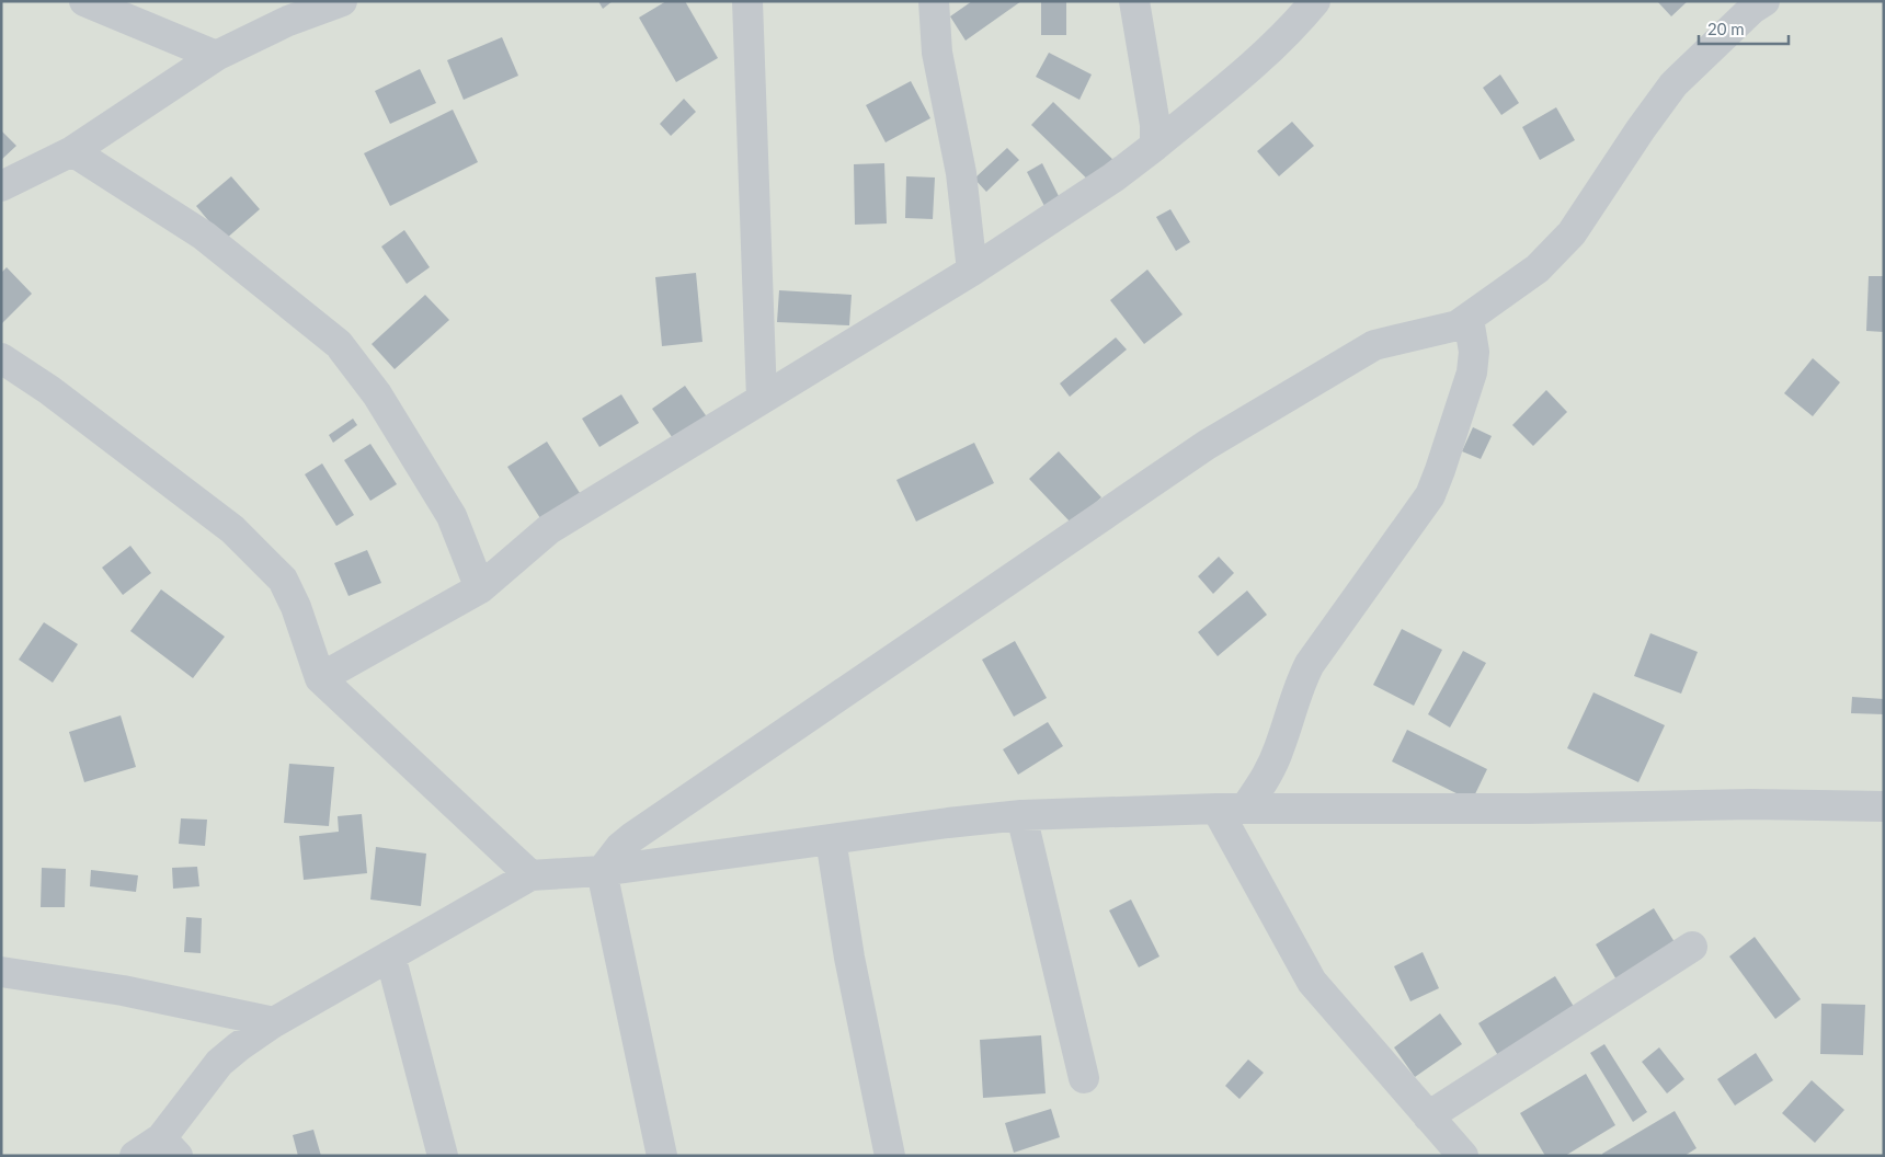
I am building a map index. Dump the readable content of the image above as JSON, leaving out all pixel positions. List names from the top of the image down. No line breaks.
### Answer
{"scale_bar":"20 m"}
